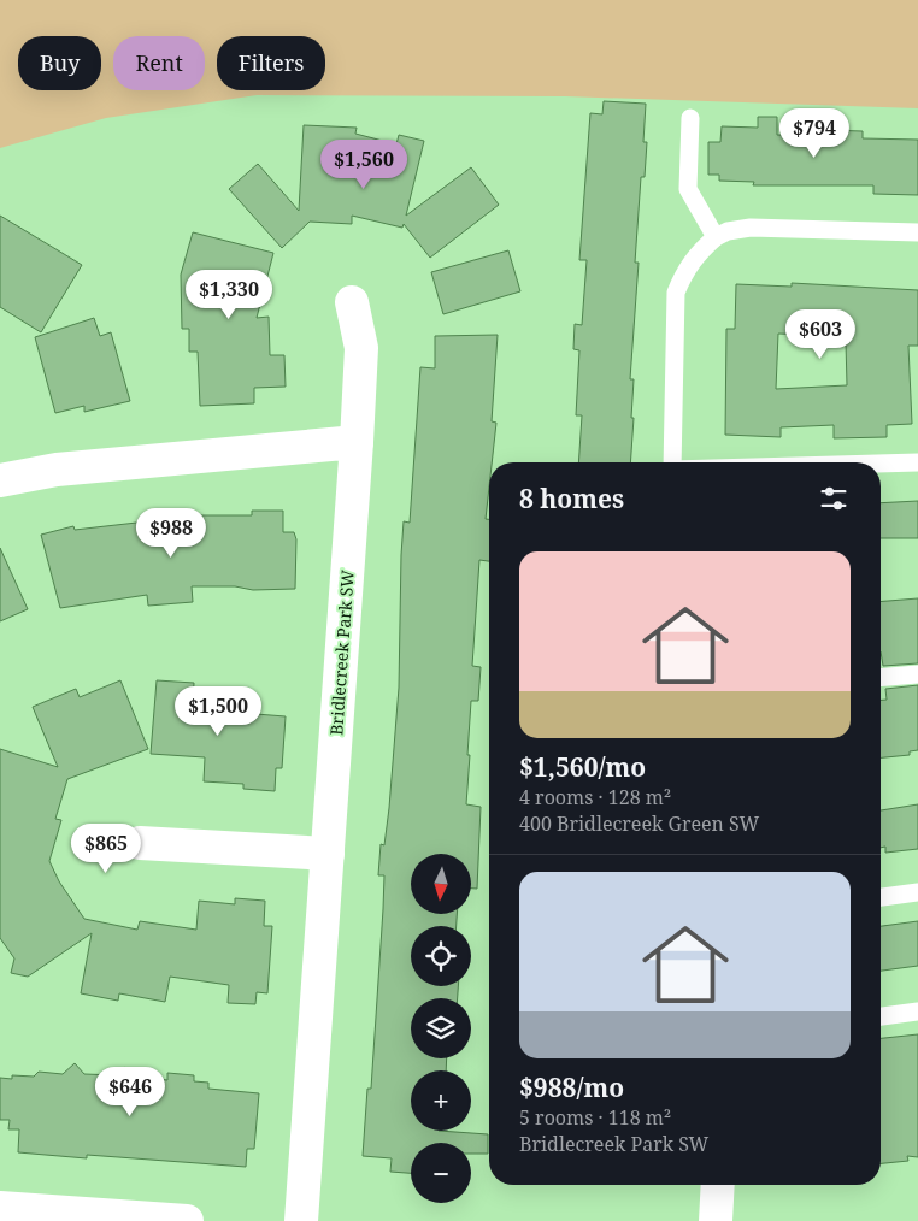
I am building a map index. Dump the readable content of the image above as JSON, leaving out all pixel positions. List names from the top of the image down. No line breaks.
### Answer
{"streets":{"street":["Bridlecreek Park SW"]},"north":"bottom","page":{"chip":["Buy","Rent","Filters"],"price":["$794","$1,560","$1,330","$603","$988","$1,500","$865","$646"],"heading":"8 homes","list":[{"name":"$1,560/mo","note":"4 rooms · 128 m² · 400 Bridlecreek Green SW"},{"name":"$988/mo","note":"5 rooms · 118 m² · Bridlecreek Park SW"}],"map_buttons":["+","−"]}}
